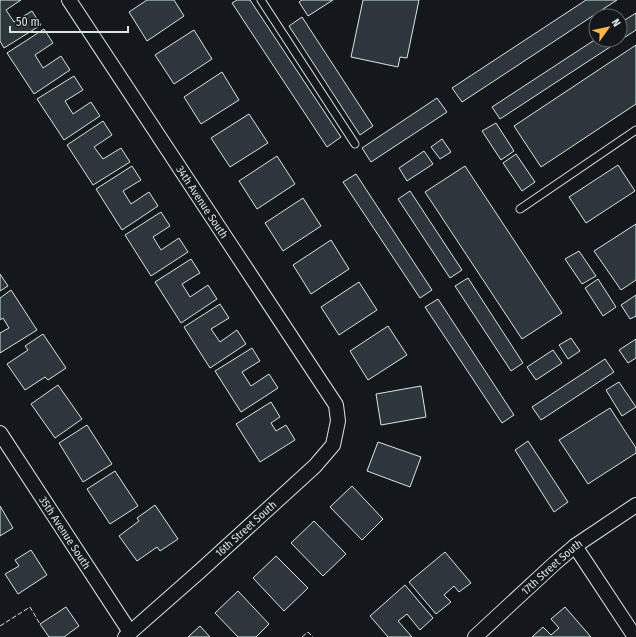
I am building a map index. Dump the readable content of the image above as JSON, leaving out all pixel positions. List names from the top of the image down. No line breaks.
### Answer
{"streets":{"street":["34th Avenue South","16th Street South","35th Avenue South","17th Street South"]},"crossings":[["34th Avenue South","16th Street South"],["16th Street South","35th Avenue South"]],"scale_bar":"50 m","north":"top right"}
